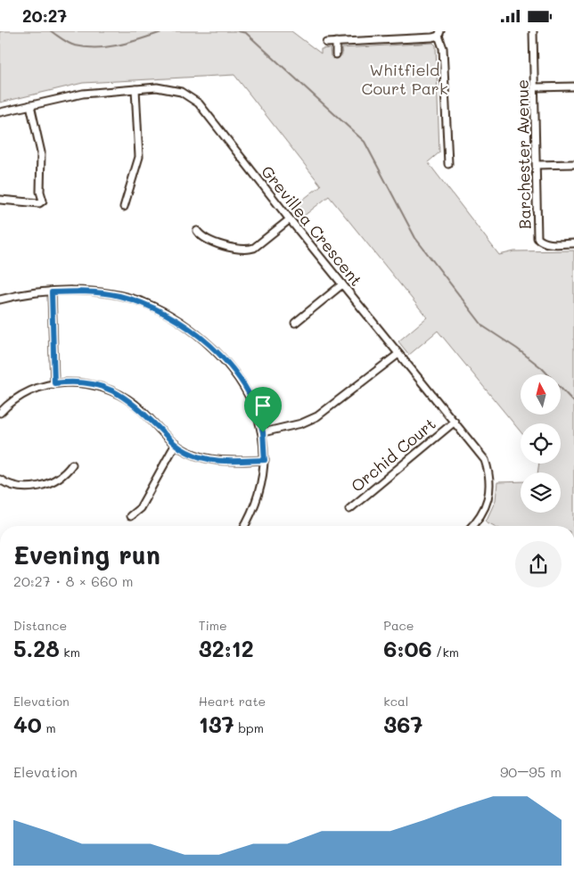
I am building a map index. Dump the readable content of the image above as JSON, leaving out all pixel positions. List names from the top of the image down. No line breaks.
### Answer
{"streets":{"street":["Barchester Avenue","Grevillea Crescent","Orchid Court"]},"crossings":[["Grevillea Crescent","Orchid Court"]],"parks":["Whitfield Court Park"],"north":"top","page":{"status":"20:27","heading":["Evening run","20:27 · 8 × 660 m"],"stats":[["Distance","5.28 km"],["Time","32:12"],["Pace","6:06 /km"],["Elevation","40 m"],["Heart rate","137 bpm"],["kcal","367"]],"chart":["Elevation","90–95 m"]}}
